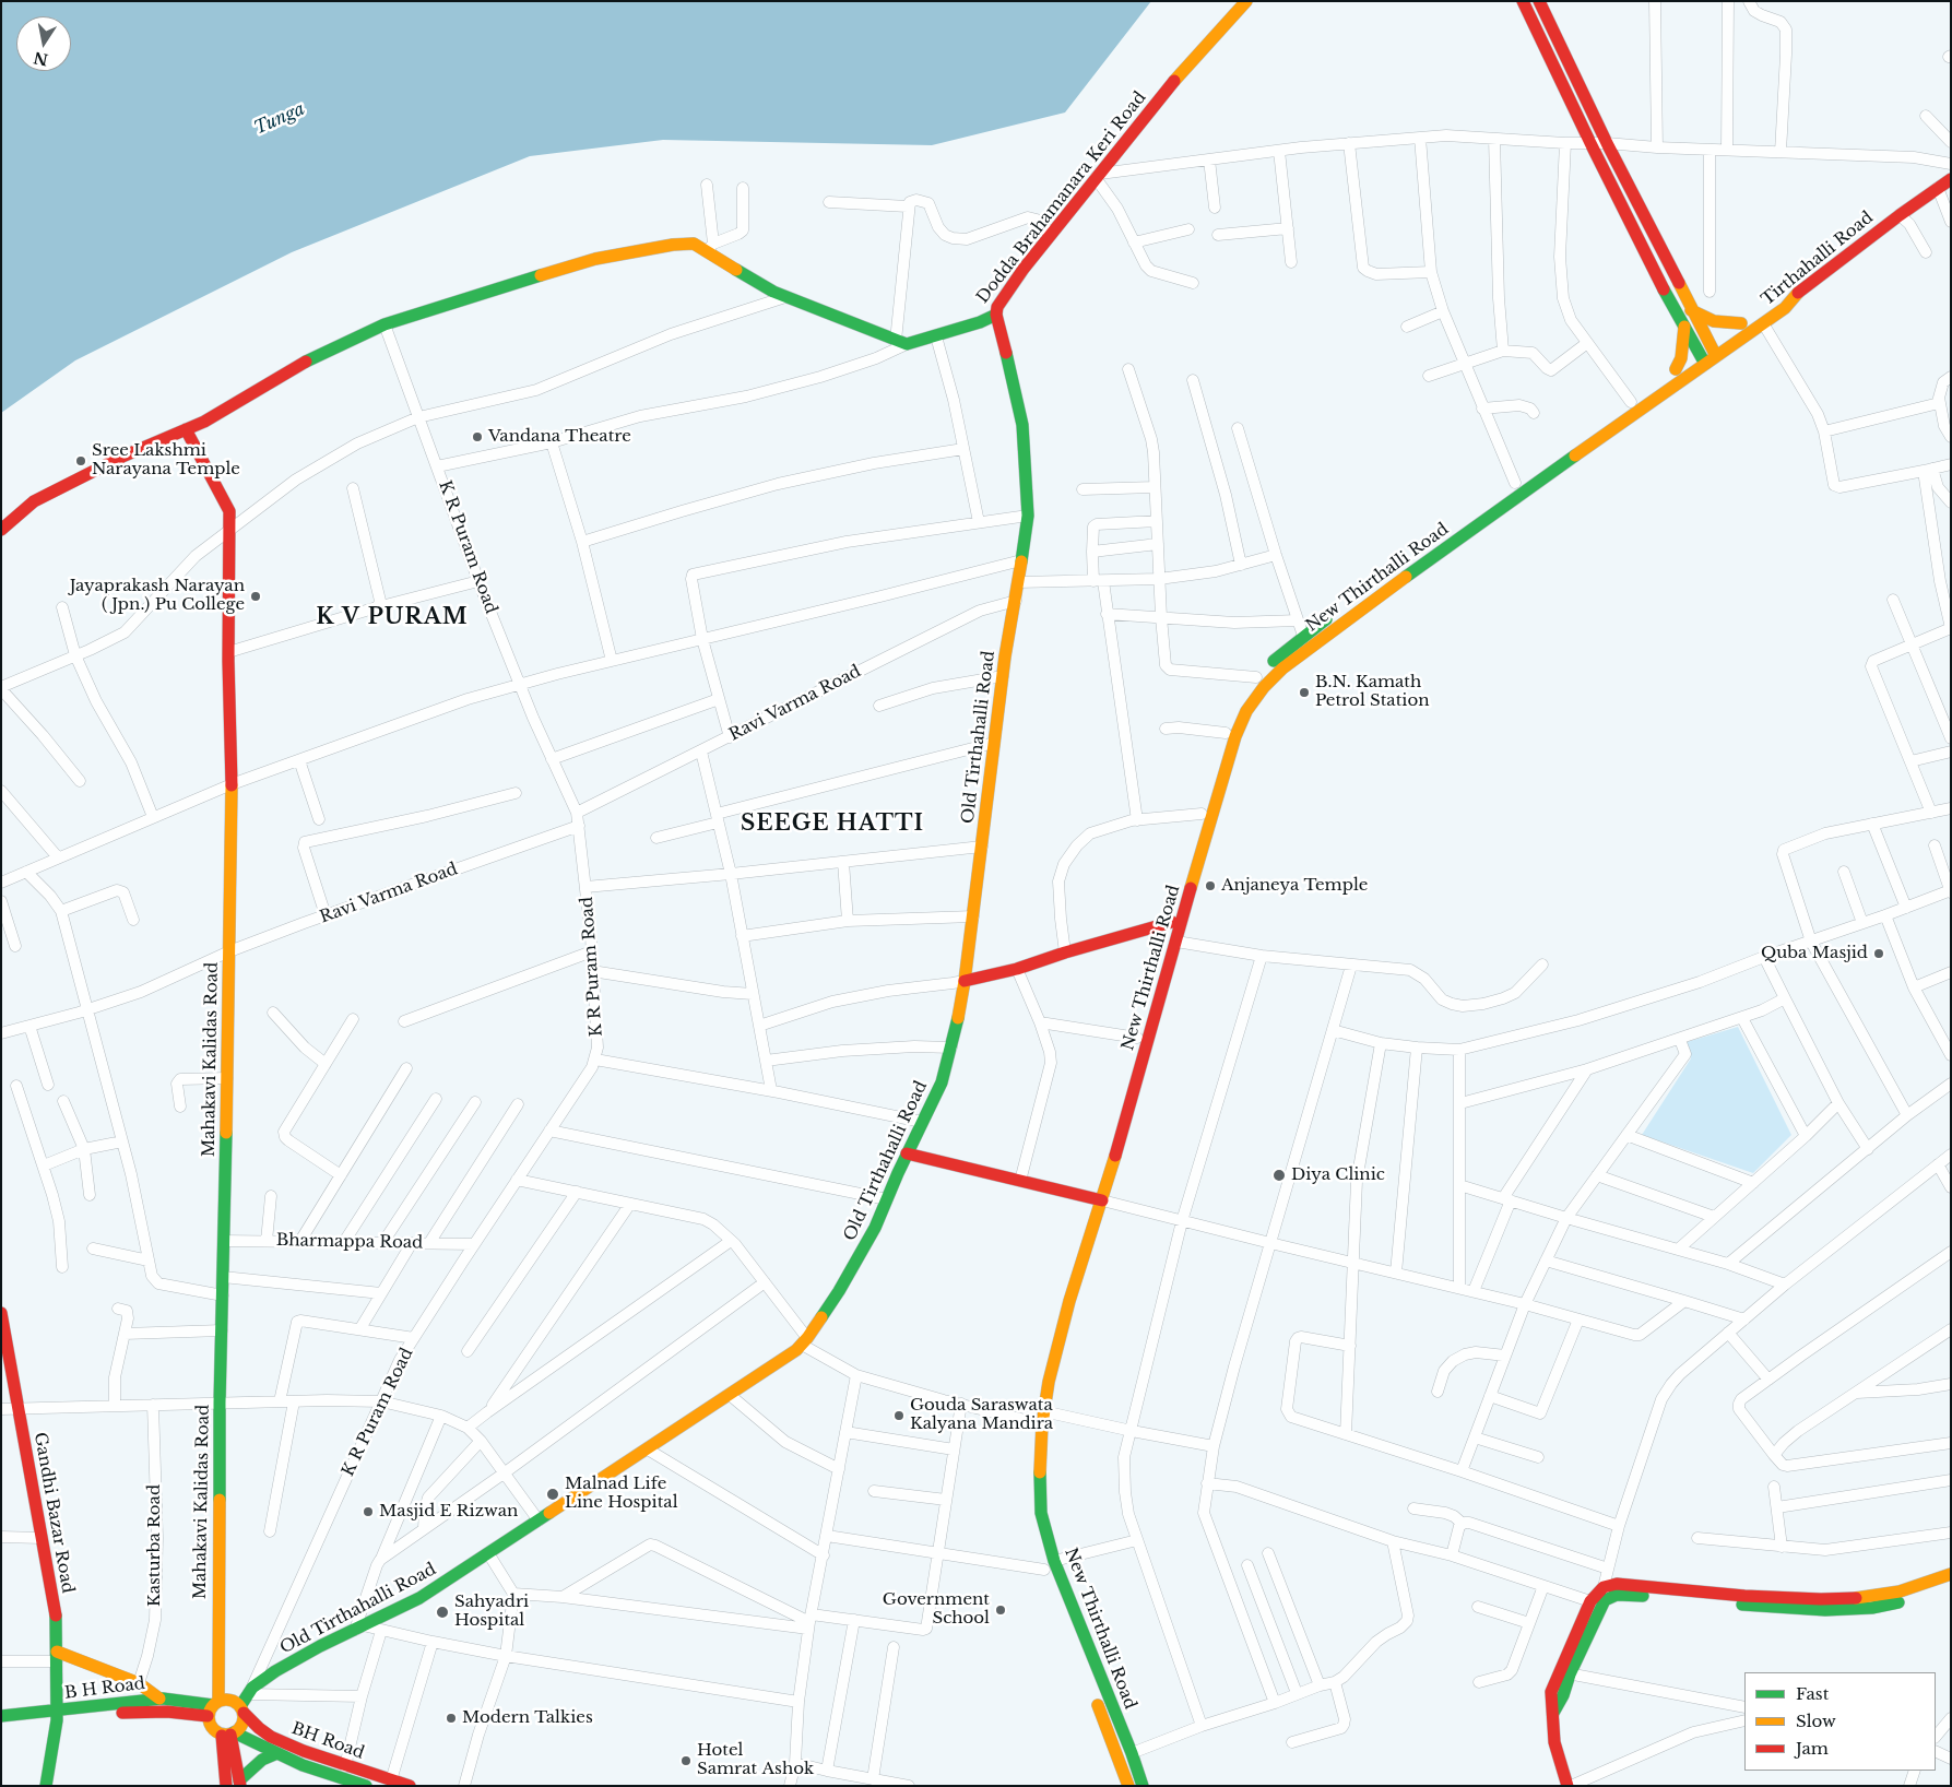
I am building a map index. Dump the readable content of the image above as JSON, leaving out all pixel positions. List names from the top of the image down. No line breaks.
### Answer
{"streets":{"main road":["Dodda Brahamanara Keri Road","Tirthahalli Road","New Thirthalli Road","Old Tirthahalli Road","Mahakavi Kalidas Road","Gandhi Bazar Road","B H Road","BH Road"],"street":["K R Puram Road","Ravi Varma Road","Bharmappa Road","Kasturba Road"]},"crossings":[["Dodda Brahamanara Keri Road","Old Tirthahalli Road"],["Tirthahalli Road","New Thirthalli Road"],["K R Puram Road","Ravi Varma Road"],["K R Puram Road","Old Tirthahalli Road"],["K R Puram Road","Bharmappa Road"],["Ravi Varma Road","Old Tirthahalli Road"],["Ravi Varma Road","Mahakavi Kalidas Road"],["Old Tirthahalli Road","Mahakavi Kalidas Road"],["Old Tirthahalli Road","B H Road"],["Old Tirthahalli Road","BH Road"],["Mahakavi Kalidas Road","Bharmappa Road"],["Mahakavi Kalidas Road","B H Road"],["Mahakavi Kalidas Road","BH Road"],["Gandhi Bazar Road","B H Road"],["B H Road","BH Road"]],"districts":["K V PURAM","SEEGE HATTI"],"water":["Tunga"],"places":["Vandana Theatre","Sree Lakshmi Narayana Temple","Jayaprakash Narayan ( Jpn.) Pu College","B.N. Kamath Petrol Station","Anjaneya Temple","Quba Masjid","Diya Clinic","Gouda Saraswata Kalyana Mandira","Malnad Life Line Hospital","Masjid E Rizwan","Government School","Sahyadri Hospital","Modern Talkies","Hotel Samrat Ashok"],"legend":["Fast","Slow","Jam"],"north":"bottom"}
